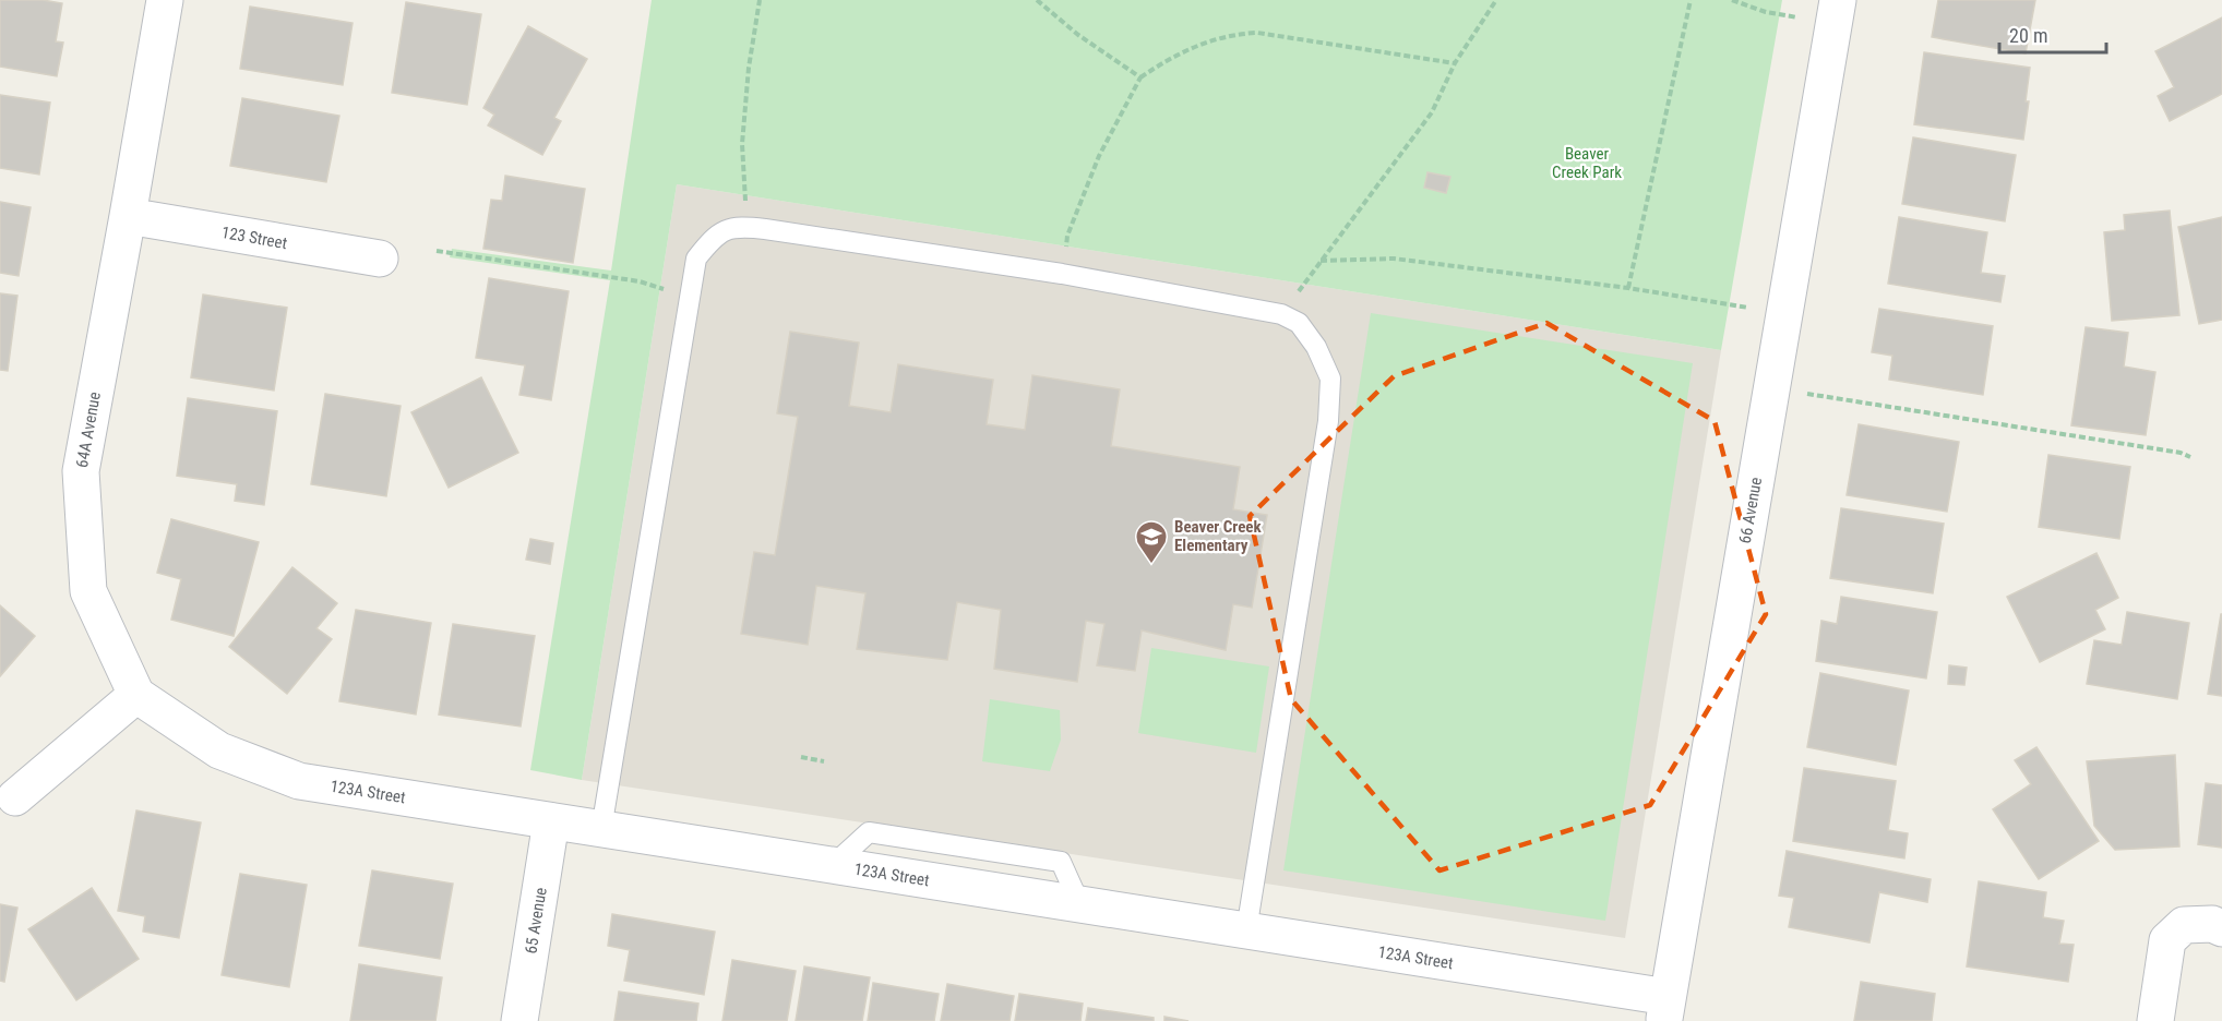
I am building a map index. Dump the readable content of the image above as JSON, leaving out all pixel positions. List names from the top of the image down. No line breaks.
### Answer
{"streets":{"street":["123 Street","64A Avenue","66 Avenue","123A Street","65 Avenue"]},"crossings":[["123 Street","64A Avenue"],["64A Avenue","123A Street"],["66 Avenue","123A Street"],["123A Street","65 Avenue"]],"parks":["Beaver Creek Park"],"places":{"school or university":["Beaver Creek Elementary"]},"scale_bar":"20 m"}
